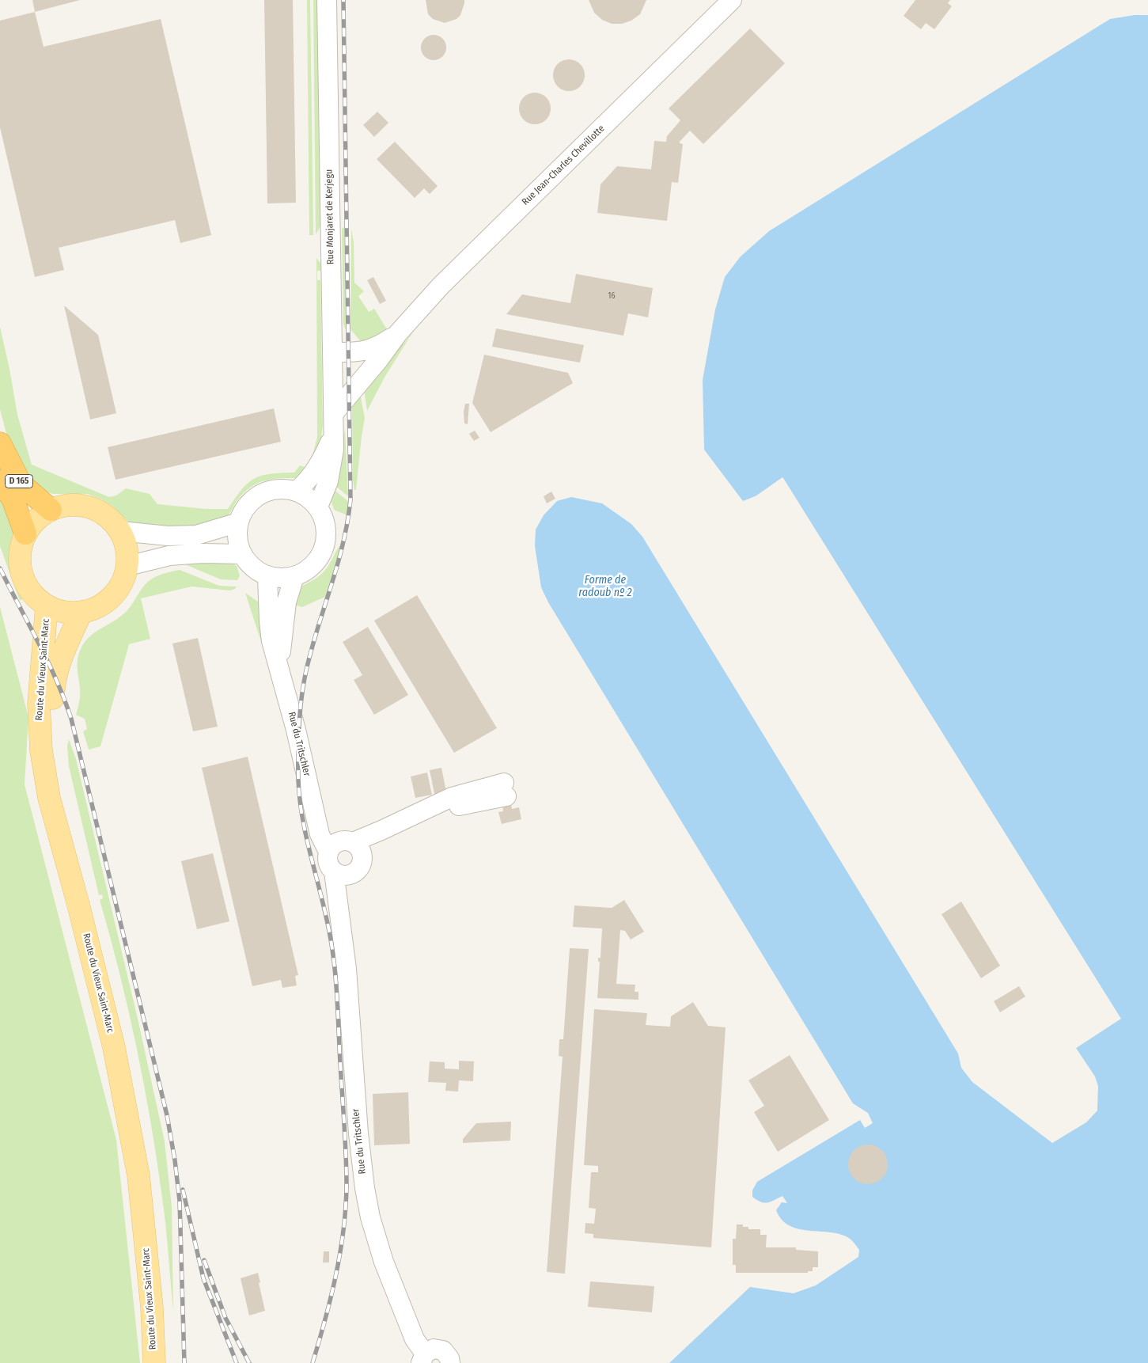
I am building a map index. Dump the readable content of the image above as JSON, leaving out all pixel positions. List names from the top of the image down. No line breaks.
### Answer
{"streets":{"highway":["D 165"],"main road":["Route du Vieux Saint-Marc"],"street":["Rue Jean-Charles Chevillotte","Rue Monjaret de Kerjegu","Rue du Tritschler"]},"crossings":[["Rue Jean-Charles Chevillotte","Rue Monjaret de Kerjegu"],["Rue Monjaret de Kerjegu","Rue du Tritschler"],["D 165","Route du Vieux Saint-Marc"]],"water":["Forme de radoub nº 2"],"house_numbers":["16"]}
